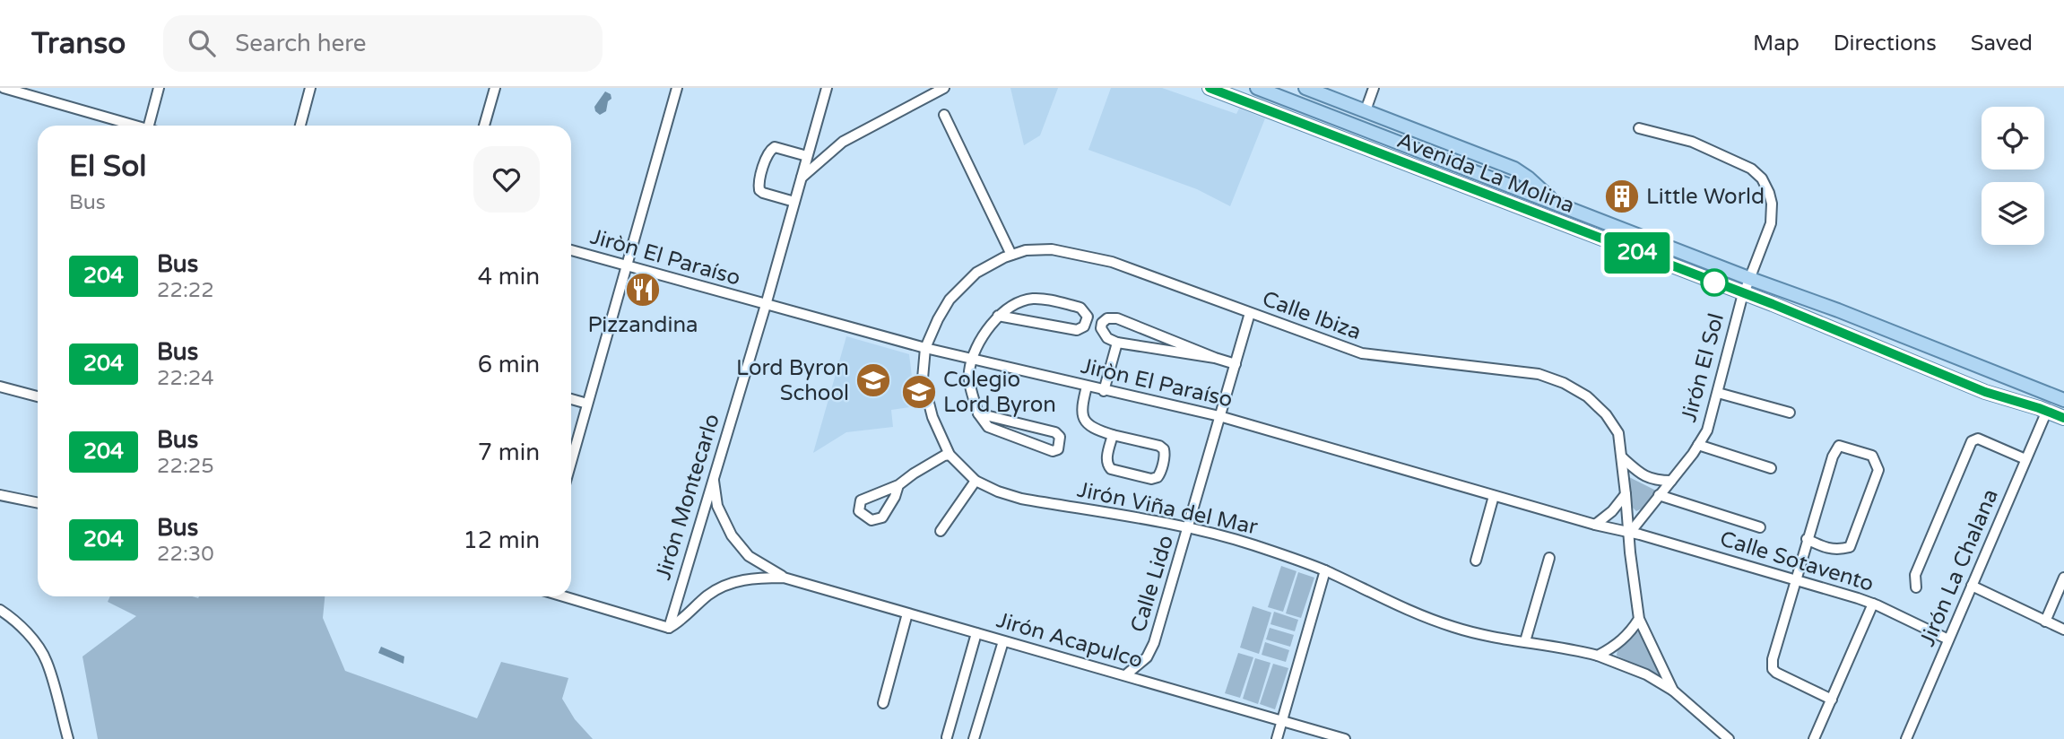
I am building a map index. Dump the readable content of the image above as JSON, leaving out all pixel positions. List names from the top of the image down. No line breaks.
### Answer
{"streets":{"main road":["Avenida La Molina"],"street":["Jiròn El Paraíso","Calle Ibiza","Jirón El Sol","Jirón Montecarlo","Jirón Viña del Mar","Calle Sotavento","Jirón La Chalana","Calle Lido","Jirón Acapulco"]},"crossings":[["Avenida La Molina","Jirón El Sol"],["Avenida La Molina","Jirón La Chalana"],["Jiròn El Paraíso","Calle Ibiza"],["Jiròn El Paraíso","Jirón El Sol"],["Jiròn El Paraíso","Jirón Montecarlo"],["Jiròn El Paraíso","Jirón Viña del Mar"],["Jiròn El Paraíso","Calle Sotavento"],["Jiròn El Paraíso","Calle Lido"],["Calle Ibiza","Jirón El Sol"],["Calle Ibiza","Jirón Viña del Mar"],["Calle Ibiza","Calle Sotavento"],["Calle Ibiza","Calle Lido"],["Jirón El Sol","Calle Sotavento"],["Jirón Montecarlo","Jirón Acapulco"],["Jirón Viña del Mar","Calle Lido"],["Calle Sotavento","Jirón La Chalana"],["Calle Lido","Jirón Acapulco"]],"places":{"building":["Little World"],"restaurant":["Pizzandina"],"school or university":["Lord Byron School","Colegio Lord Byron"]},"lines":["bus line 204"],"page":{"header":"Transo","search":"Search here","nav":["Map","Directions","Saved"],"on_map":"204","heading":["El Sol","Bus"],"list":[{"mark":"204","name":"Bus","note":"22:22","value":"4 min"},{"mark":"204","name":"Bus","note":"22:24","value":"6 min"},{"mark":"204","name":"Bus","note":"22:25","value":"7 min"},{"mark":"204","name":"Bus","note":"22:30","value":"12 min"}]}}
